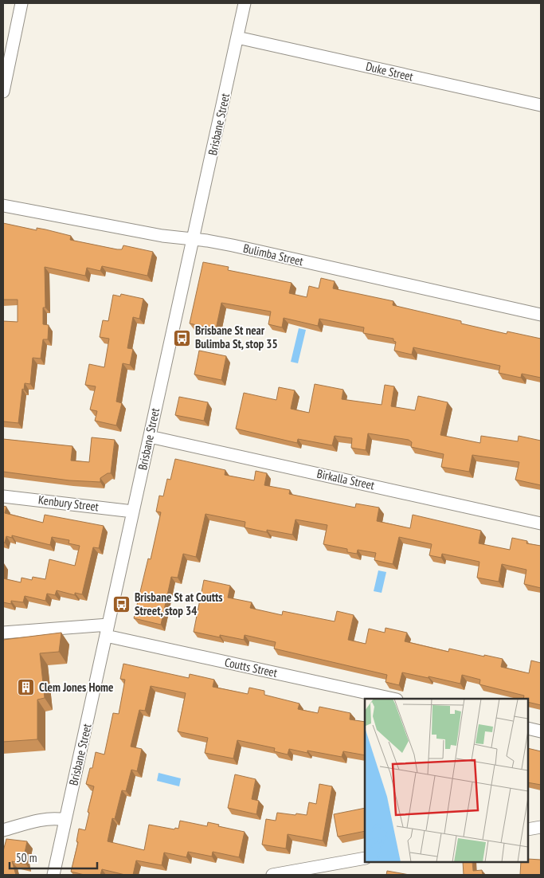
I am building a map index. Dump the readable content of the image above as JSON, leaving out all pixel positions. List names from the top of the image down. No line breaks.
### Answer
{"streets":{"street":["Duke Street","Brisbane Street","Bulimba Street","Birkalla Street","Kenbury Street","Coutts Street"]},"crossings":[["Duke Street","Brisbane Street"],["Brisbane Street","Bulimba Street"],["Brisbane Street","Birkalla Street"],["Brisbane Street","Kenbury Street"],["Brisbane Street","Coutts Street"]],"places":{"bus stop":["Brisbane St near Bulimba St, stop 35","Brisbane St at Coutts Street, stop 34"],"building":["Clem Jones Home"]},"scale_bar":"50 m"}
